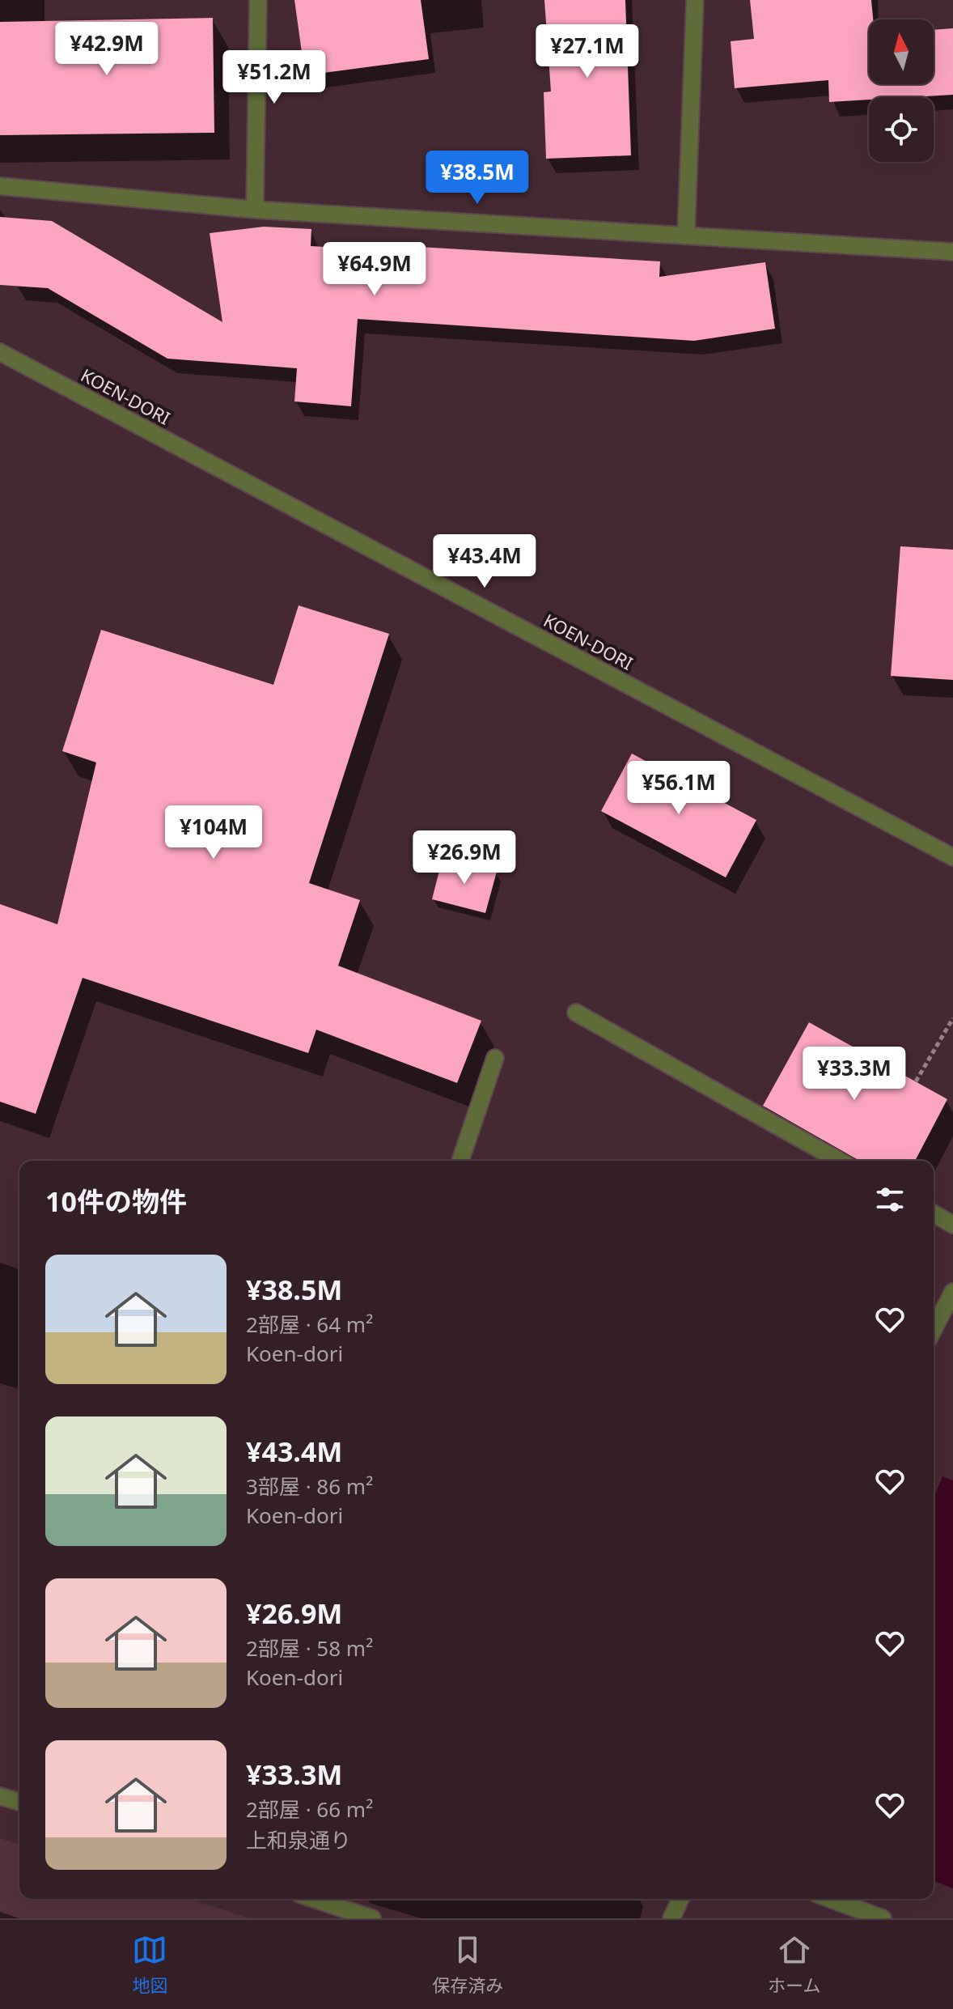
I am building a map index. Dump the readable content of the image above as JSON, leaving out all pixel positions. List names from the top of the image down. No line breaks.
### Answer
{"streets":{"street":["KOEN-DORI"]},"north":"top","page":{"price":["¥42.9M","¥27.1M","¥51.2M","¥38.5M","¥64.9M","¥43.4M","¥56.1M","¥104M","¥26.9M","¥33.3M"],"heading":"10件の物件","list":[{"name":"¥38.5M","note":"2部屋 · 64 m² · Koen-dori"},{"name":"¥43.4M","note":"3部屋 · 86 m² · Koen-dori"},{"name":"¥26.9M","note":"2部屋 · 58 m² · Koen-dori"},{"name":"¥33.3M","note":"2部屋 · 66 m² · 上和泉通り"}],"tabs":["地図","保存済み","ホーム"]}}
